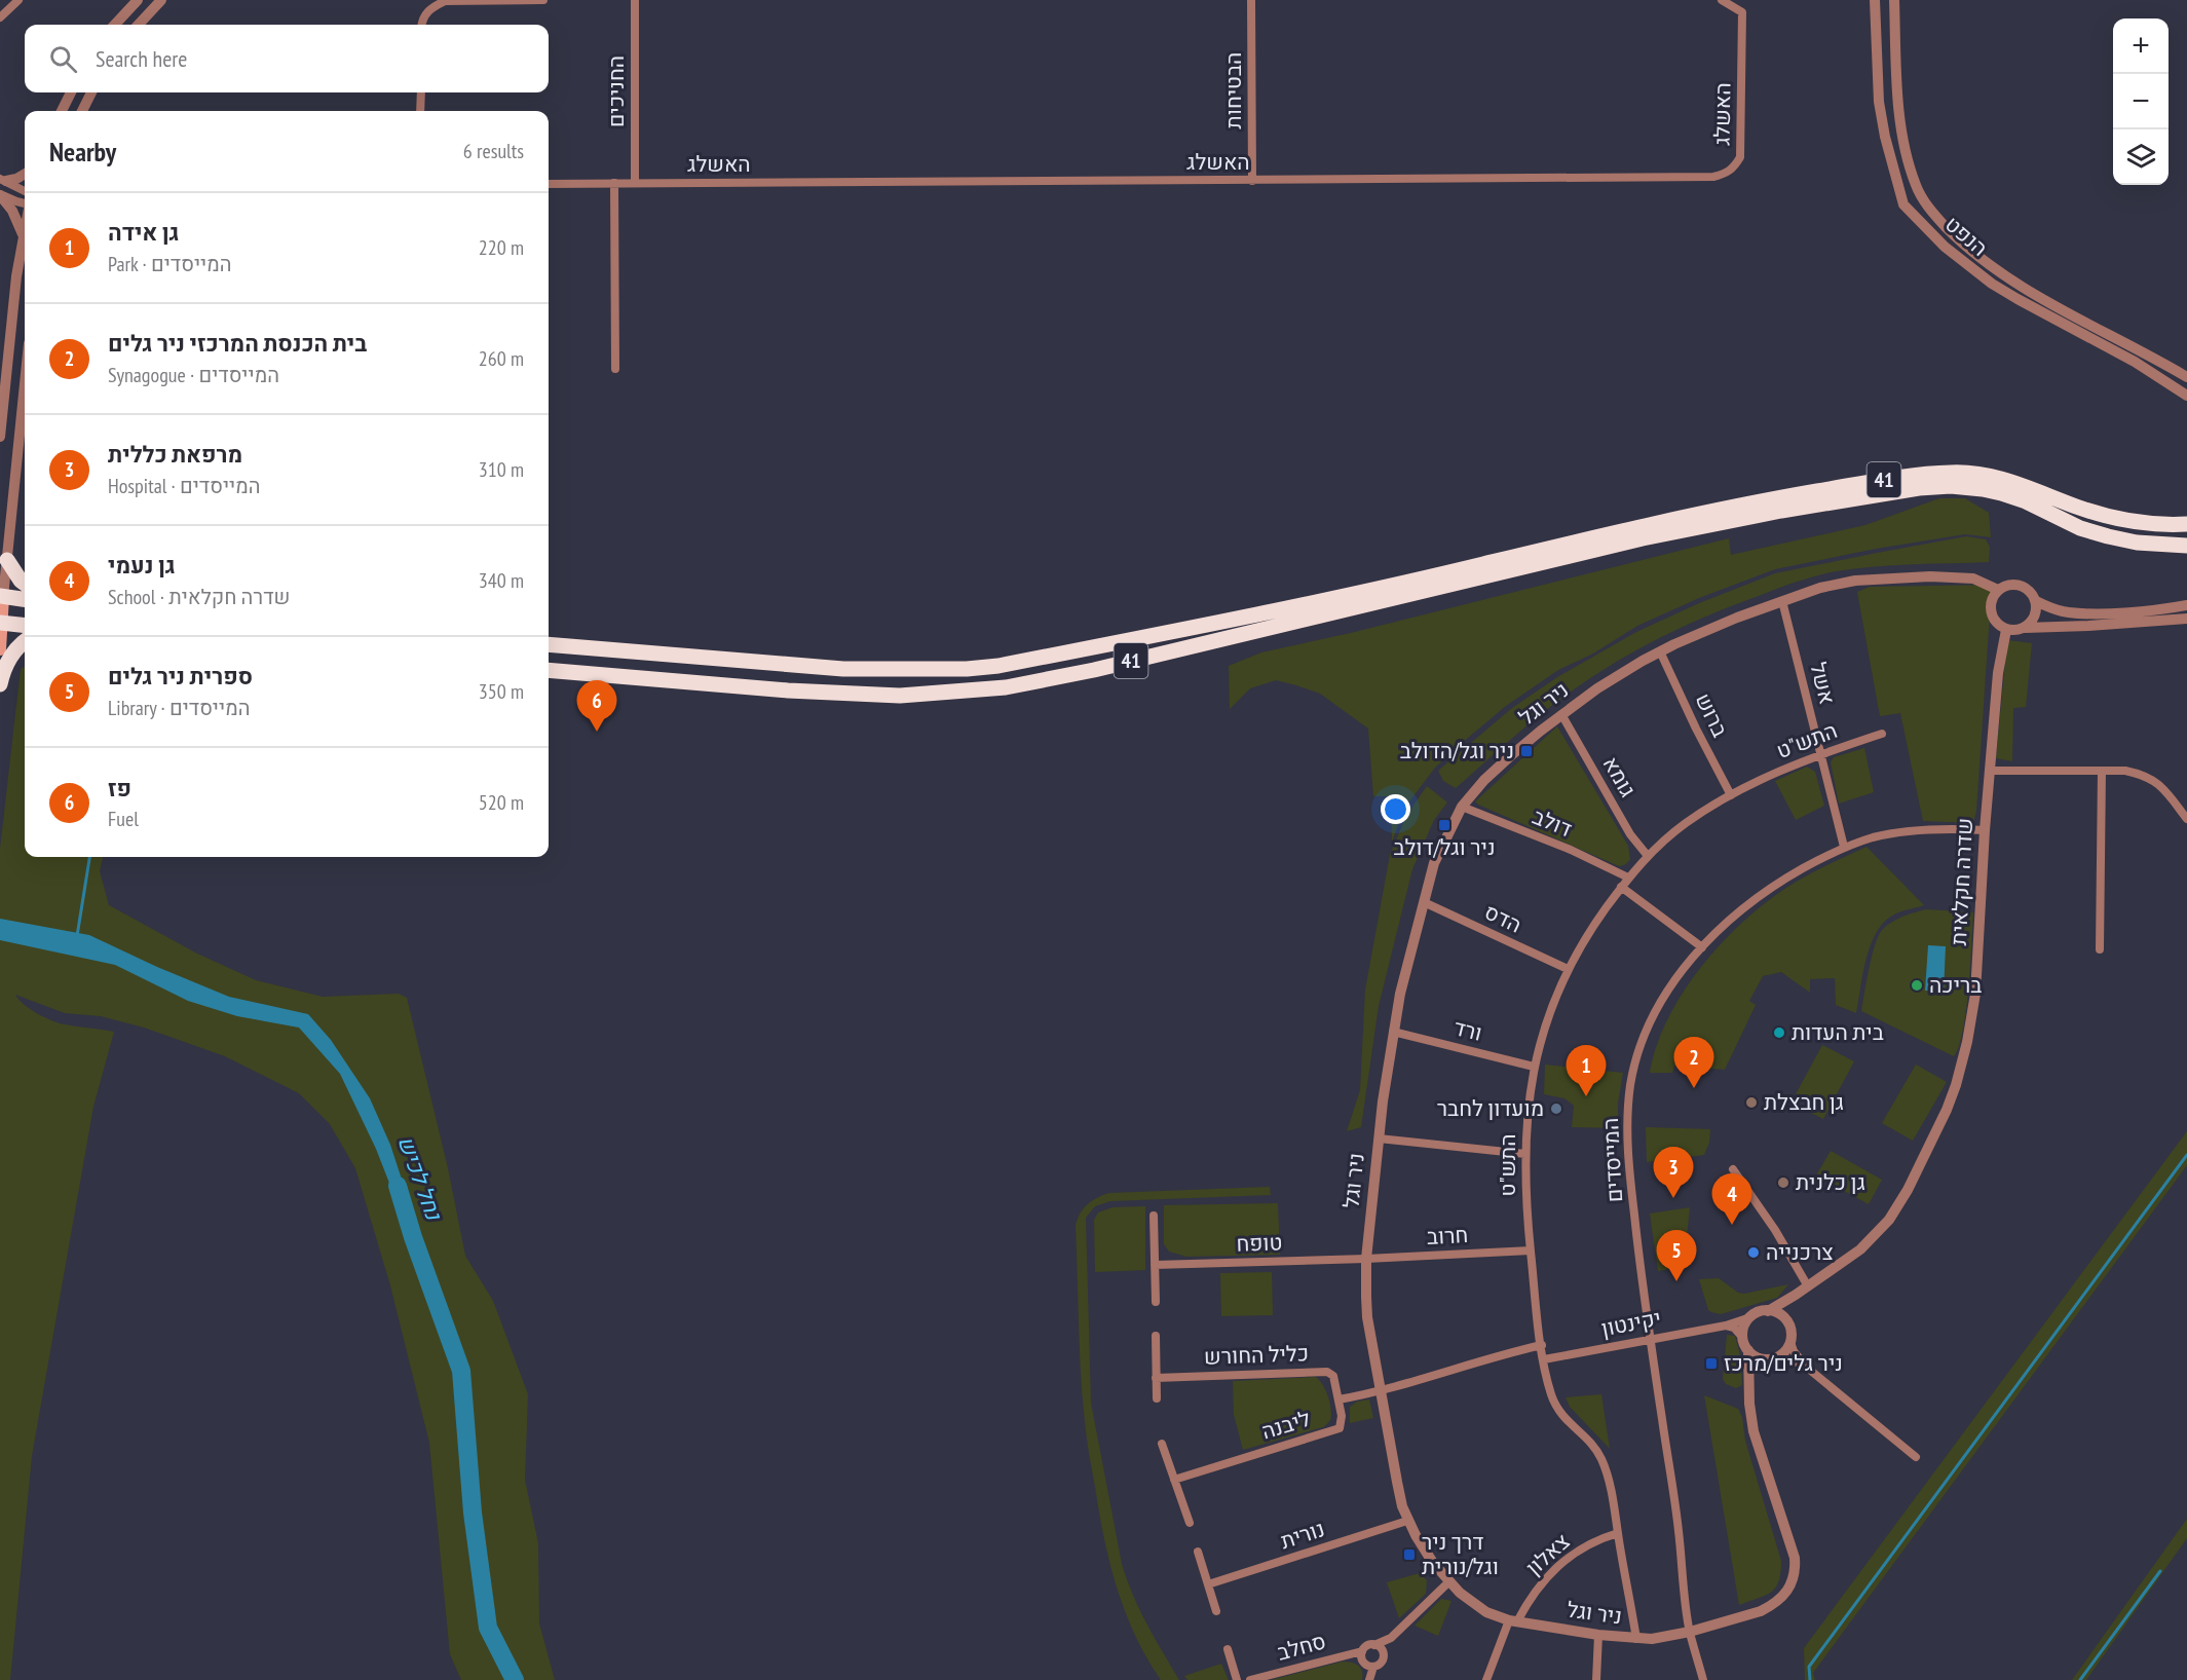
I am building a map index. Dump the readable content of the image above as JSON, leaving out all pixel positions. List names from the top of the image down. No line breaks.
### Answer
{"streets":{"highway":["41"],"street":["הבטיחות","החניכים","האשלג","הנפט","אשל","ניר וגל","ברוש","התש\"ט","גומא","דולב","שדרה חקלאית","הדס","ורד","המייסדים","חרוב","טופח","יקינטון","כליל החורש","ליבנה","נורית","צאלון","סחלב"]},"crossings":[["הבטיחות","האשלג"],["החניכים","האשלג"],["אשל","ניר וגל"],["אשל","התש\"ט"],["אשל","המייסדים"],["ניר וגל","ברוש"],["ניר וגל","התש\"ט"],["ניר וגל","גומא"],["ניר וגל","דולב"],["ניר וגל","שדרה חקלאית"],["ניר וגל","הדס"],["ניר וגל","ורד"],["ניר וגל","המייסדים"],["ניר וגל","חרוב"],["ניר וגל","טופח"],["ניר וגל","יקינטון"],["ניר וגל","נורית"],["ניר וגל","צאלון"],["ברוש","התש\"ט"],["התש\"ט","גומא"],["התש\"ט","דולב"],["התש\"ט","הדס"],["התש\"ט","ורד"],["התש\"ט","חרוב"],["התש\"ט","יקינטון"],["התש\"ט","צאלון"],["שדרה חקלאית","המייסדים"],["שדרה חקלאית","יקינטון"],["המייסדים","יקינטון"],["חרוב","טופח"],["כליל החורש","ליבנה"]],"water":["נחל לכיש"],"places":{"transit":["ניר וגל/הדולב","ניר וגל/דולב","ניר גלים/מרכז","דרך ניר וגל/נורית"],"other":["בריכה","בית העדות","גן חבצלת","מועדון לחבר","גן כלנית","צרכנייה"]},"page":{"map_buttons":["+","−"],"search":"Search here","heading":["Nearby","6 results"],"list":[{"mark":"1","name":"גן אידה","note":"Park · המייסדים","value":"220 m"},{"mark":"2","name":"בית הכנסת המרכזי ניר גלים","note":"Synagogue · המייסדים","value":"260 m"},{"mark":"3","name":"מרפאת כללית","note":"Hospital · המייסדים","value":"310 m"},{"mark":"4","name":"גן נעמי","note":"School · שדרה חקלאית","value":"340 m"},{"mark":"5","name":"ספרית ניר גלים","note":"Library · המייסדים","value":"350 m"},{"mark":"6","name":"פז","note":"Fuel","value":"520 m"}],"pins":["6","2","1","3","4","5"]}}
